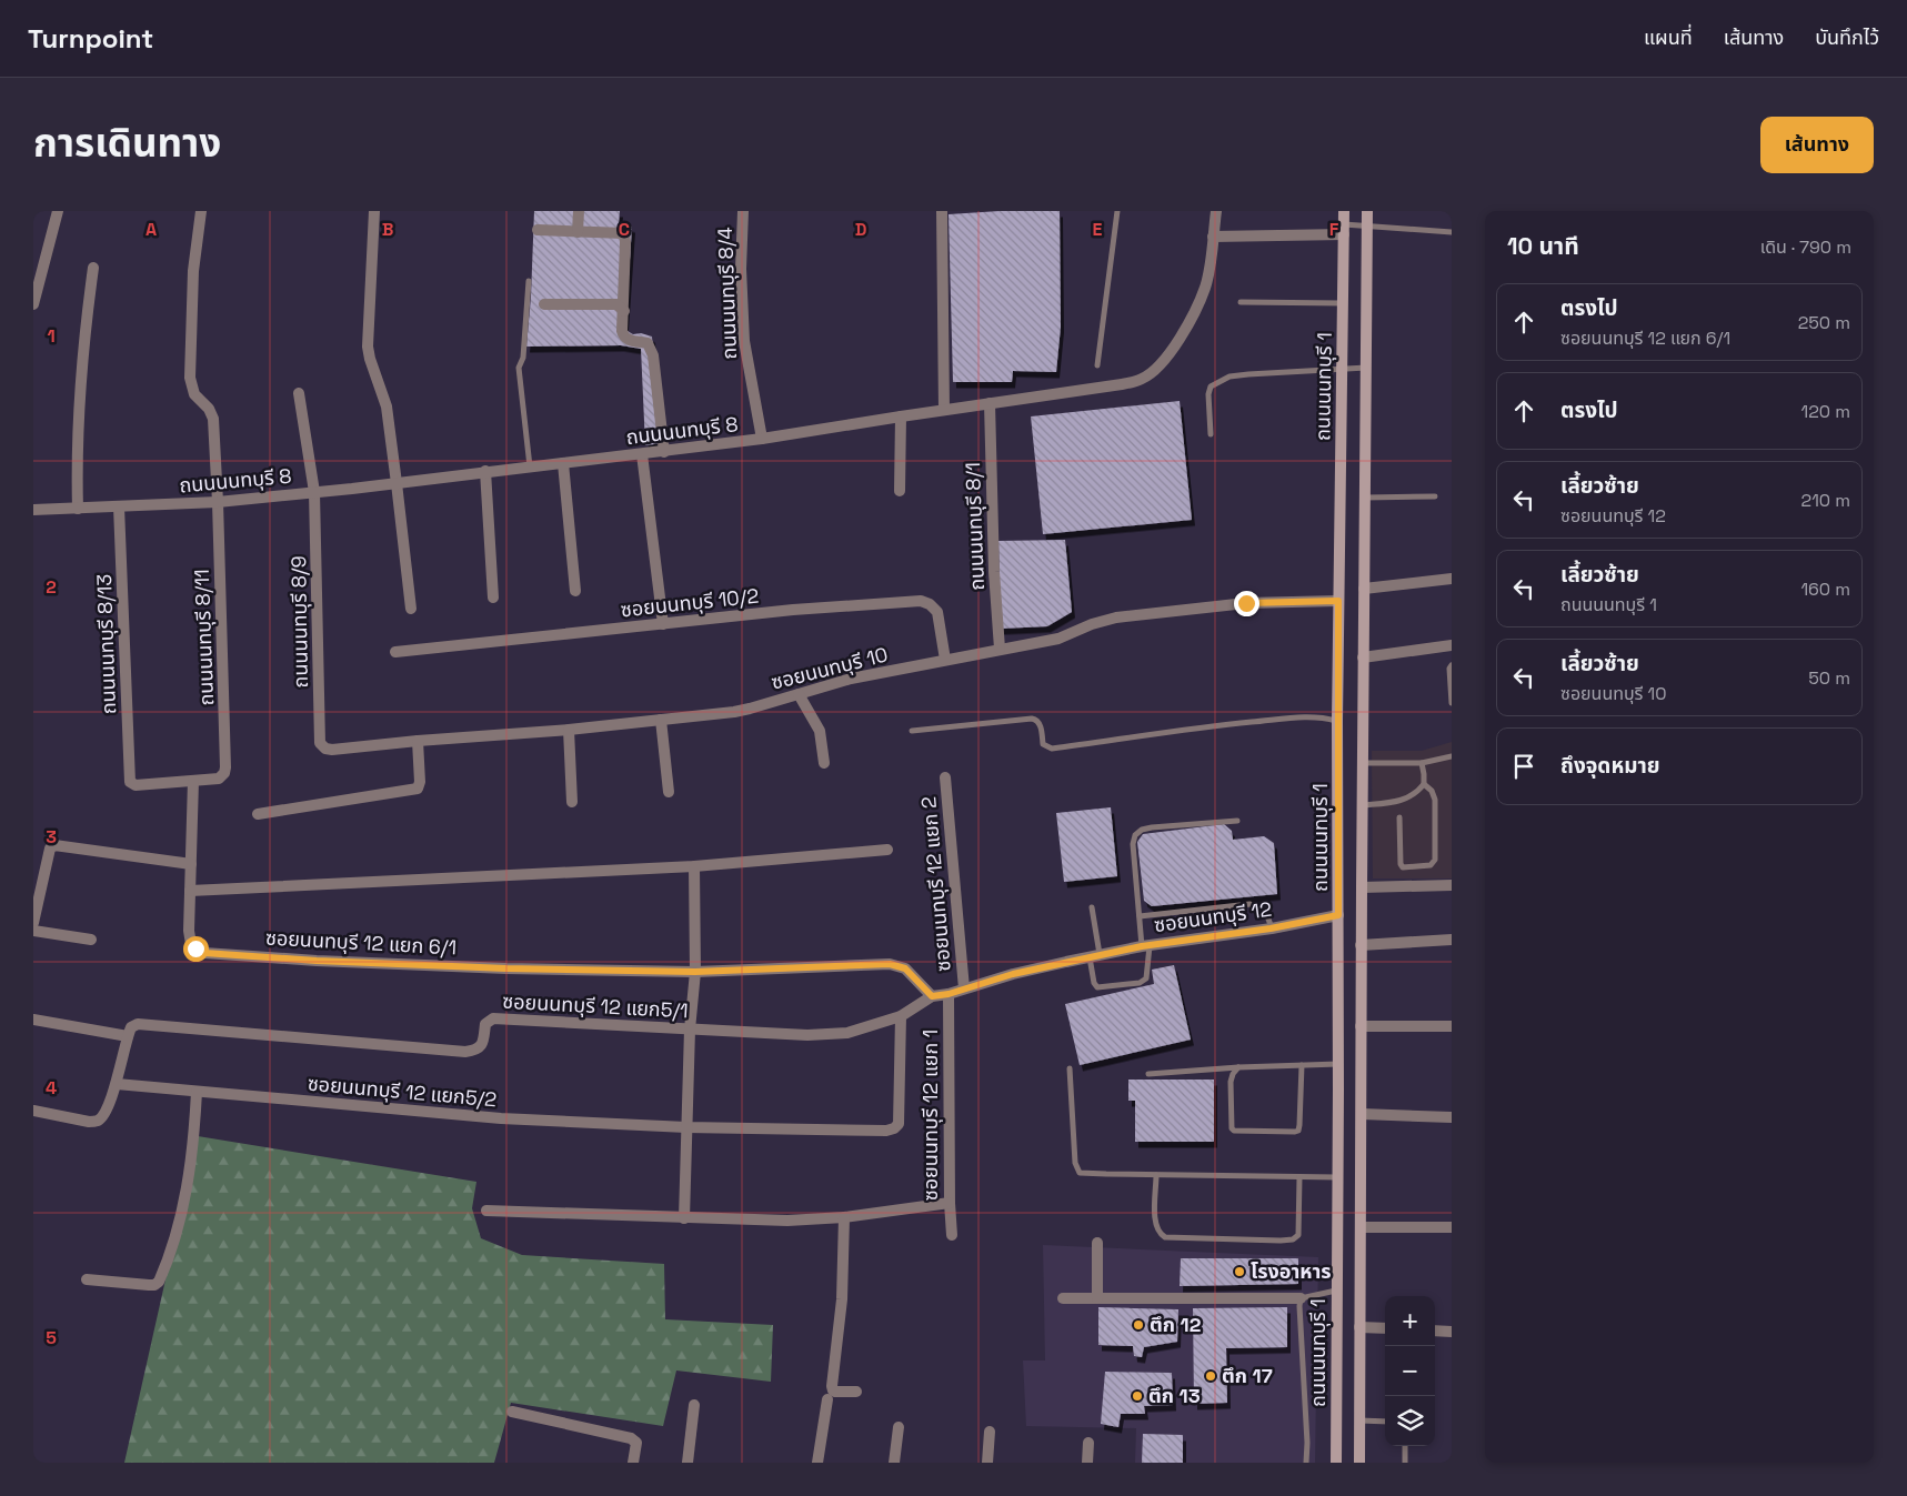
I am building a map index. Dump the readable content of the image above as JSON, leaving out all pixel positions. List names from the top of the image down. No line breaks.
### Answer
{"streets":{"main road":["ถนนนนทบุรี 1"],"street":["ถนนนนทบุรี 8/4","ถนนนนทบุรี 8","ถนนนนทบุรี 8/1","ซอยนนทบุรี 10/2","ถนนนนทบุรี 8/9","ถนนนนทบุรี 8/11","ถนนนนทบุรี 8/13","ซอยนนทบุรี 10","ซอยนนทบุรี 12 แยก 2","ซอยนนทบุรี 12","ซอยนนทบุรี 12 แยก 6/1","ซอยนนทบุรี 12 แยก5/1","ซอยนนทบุรี 12 แยก5/2","ซอยนนทบุรี 12 แยก 1"]},"crossings":[["ถนนนนทบุรี 8/4","ถนนนนทบุรี 8"],["ถนนนนทบุรี 1","ซอยนนทบุรี 10"],["ถนนนนทบุรี 1","ซอยนนทบุรี 12"],["ถนนนนทบุรี 8","ถนนนนทบุรี 8/1"],["ถนนนนทบุรี 8","ถนนนนทบุรี 8/9"],["ถนนนนทบุรี 8","ถนนนนทบุรี 8/11"],["ถนนนนทบุรี 8","ถนนนนทบุรี 8/13"],["ถนนนนทบุรี 8/1","ซอยนนทบุรี 10"],["ซอยนนทบุรี 10/2","ซอยนนทบุรี 10"],["ถนนนนทบุรี 8/9","ซอยนนทบุรี 10"],["ถนนนนทบุรี 8/11","ถนนนนทบุรี 8/13"],["ถนนนนทบุรี 8/11","ซอยนนทบุรี 12 แยก 6/1"],["ถนนนนทบุรี 8/13","ซอยนนทบุรี 12 แยก 6/1"],["ซอยนนทบุรี 12 แยก 2","ซอยนนทบุรี 12"],["ซอยนนทบุรี 12","ซอยนนทบุรี 12 แยก5/1"],["ซอยนนทบุรี 12","ซอยนนทบุรี 12 แยก 1"],["ซอยนนทบุรี 12 แยก5/1","ซอยนนทบุรี 12 แยก5/2"]],"places":["โรงอาหาร","ตึก 12","ตึก 17","ตึก 13"],"page":{"header":"Turnpoint","nav":["แผนที่","เส้นทาง","บันทึกไว้"],"title":"การเดินทาง","buttons":"เส้นทาง","heading":["10 นาที","เดิน · 790 m"],"list":[["ตรงไป","ซอยนนทบุรี 12 แยก 6/1","250 m"],["ตรงไป","120 m"],["เลี้ยวซ้าย","ซอยนนทบุรี 12","210 m"],["เลี้ยวซ้าย","ถนนนนทบุรี 1","160 m"],["เลี้ยวซ้าย","ซอยนนทบุรี 10","50 m"],"ถึงจุดหมาย"],"map_buttons":["+","−"]},"grid":{"columns":["A","B","C","D","E","F"],"rows":["1","2","3","4","5"]}}
